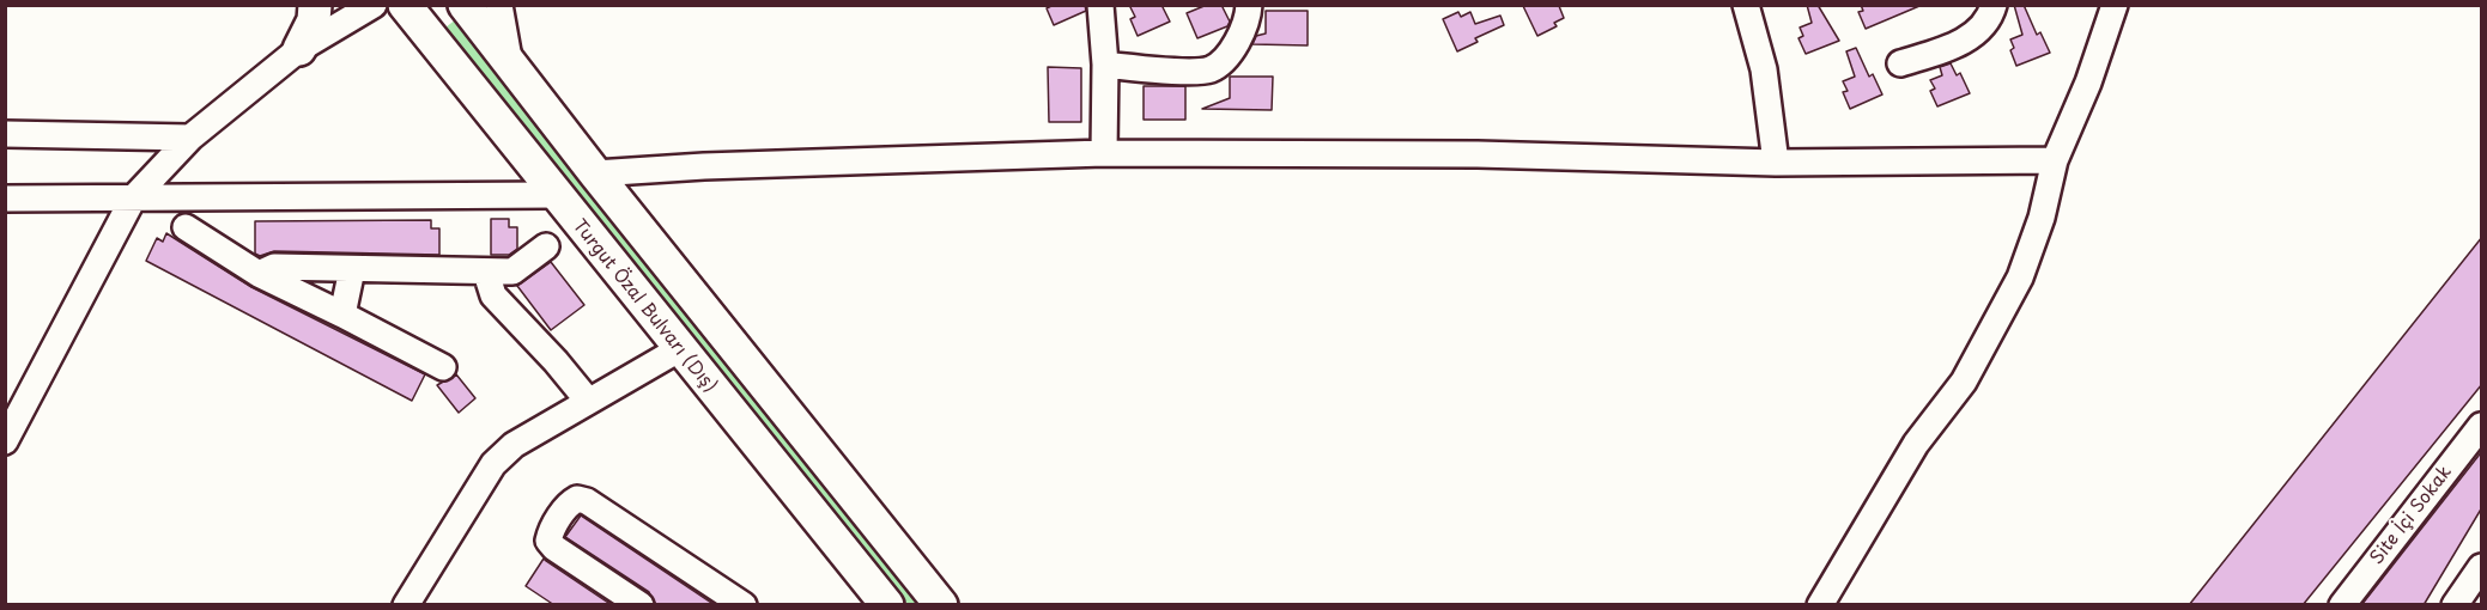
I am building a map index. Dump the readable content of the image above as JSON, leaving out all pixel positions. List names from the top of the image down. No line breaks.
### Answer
{"streets":{"main road":["Turgut Özal Bulvarı (Dış)"],"street":["Site İçi Sokak"]}}
